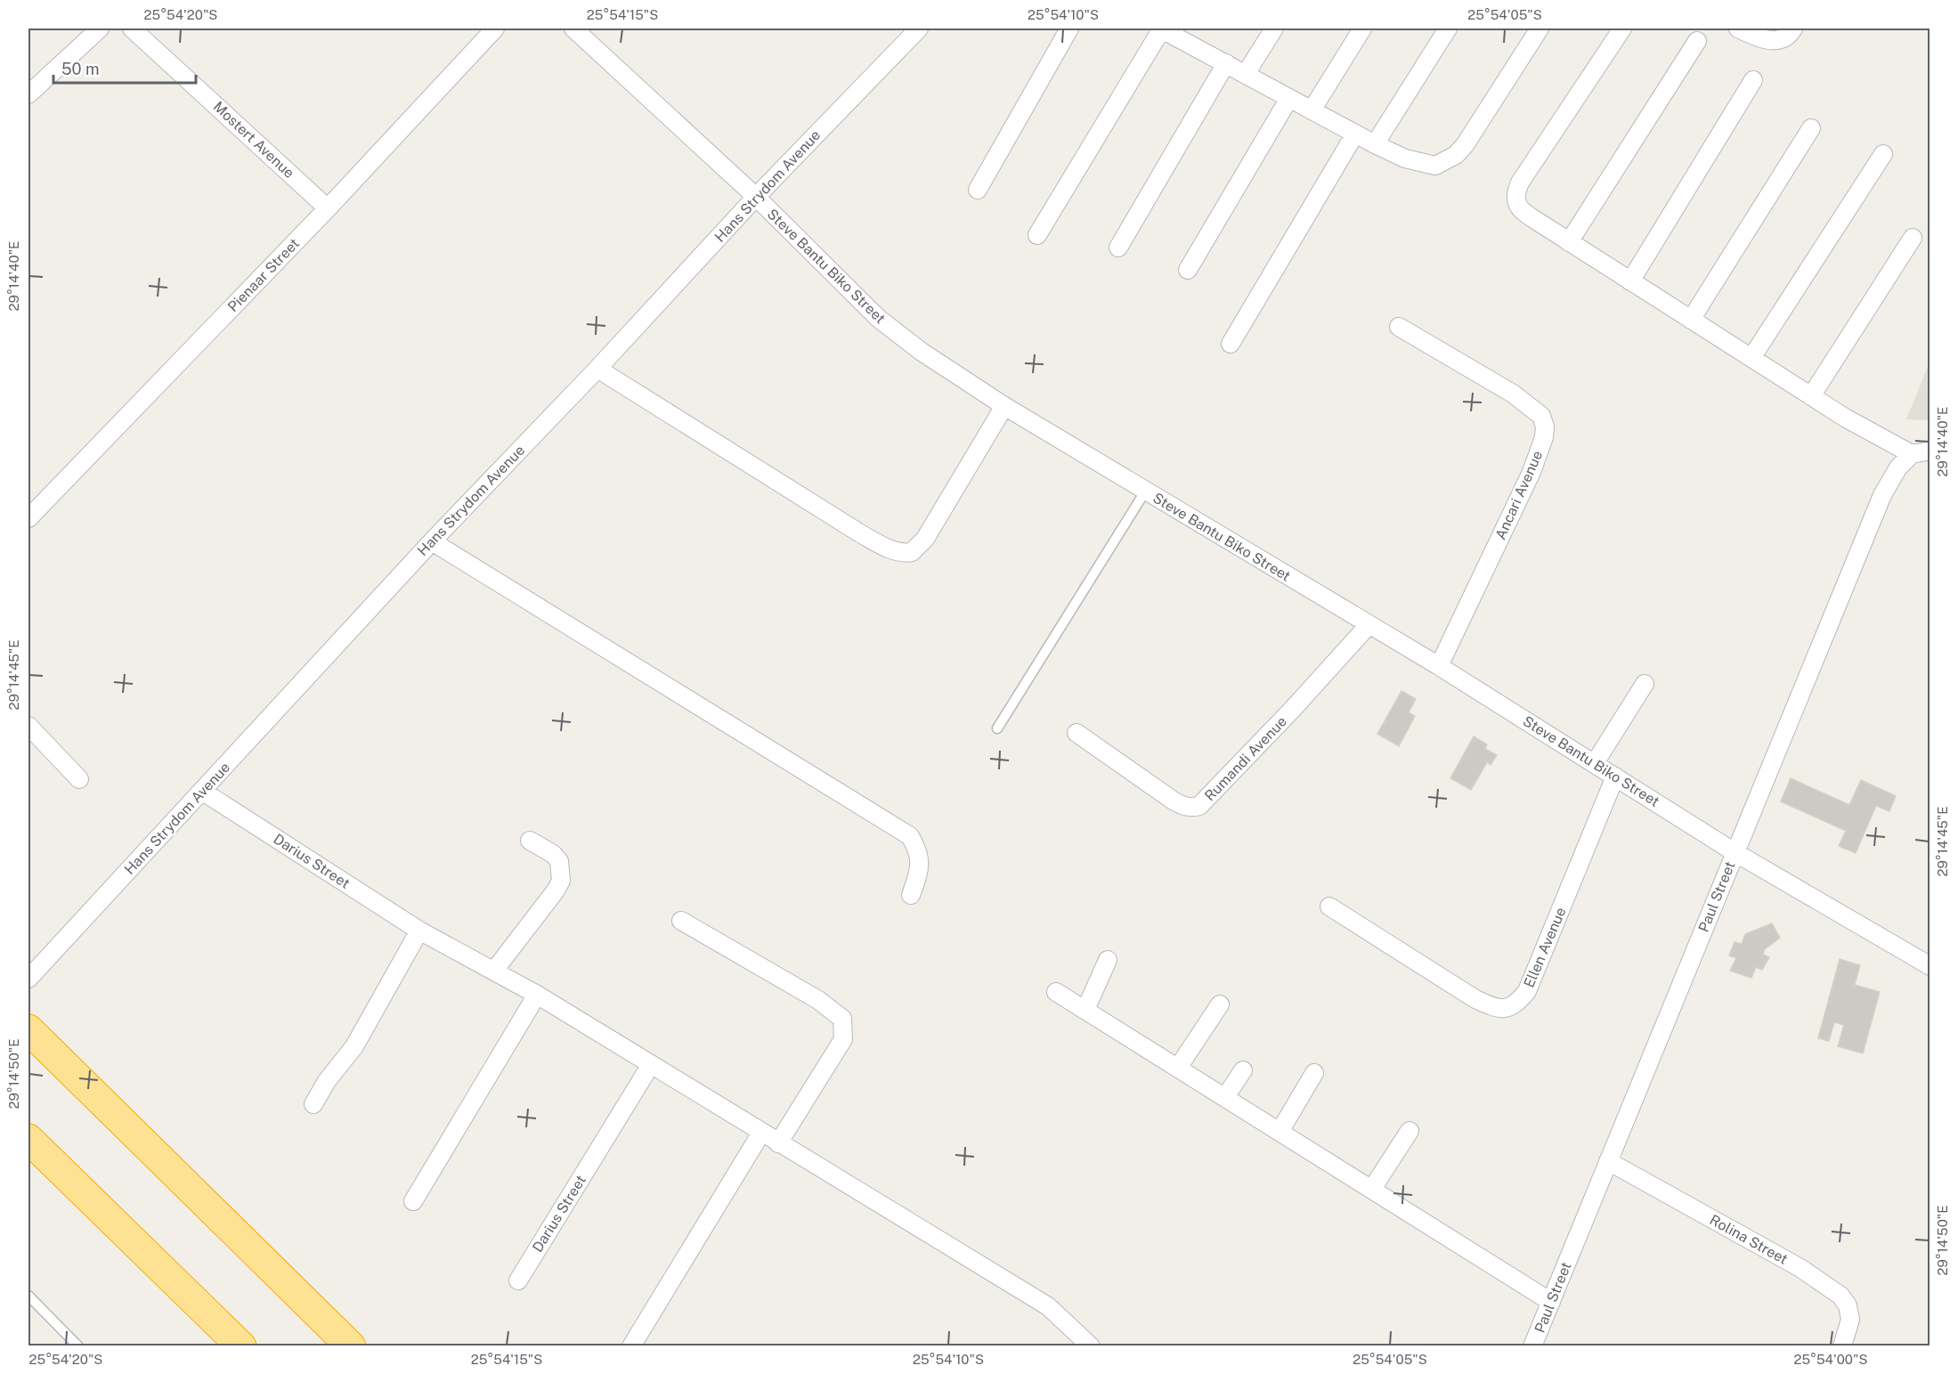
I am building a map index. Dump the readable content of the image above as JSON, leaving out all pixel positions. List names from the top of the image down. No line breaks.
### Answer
{"streets":{"street":["Mostert Avenue","Hans Strydom Avenue","Steve Bantu Biko Street","Pienaar Street","Ancari Avenue","Rumandi Avenue","Darius Street","Paul Street","Ellen Avenue","Rolina Street"]},"crossings":[["Mostert Avenue","Pienaar Street"],["Hans Strydom Avenue","Steve Bantu Biko Street"],["Hans Strydom Avenue","Darius Street"],["Steve Bantu Biko Street","Ancari Avenue"],["Steve Bantu Biko Street","Rumandi Avenue"],["Steve Bantu Biko Street","Paul Street"],["Steve Bantu Biko Street","Ellen Avenue"],["Paul Street","Rolina Street"]],"scale_bar":"50 m","coordinates":["25°54'20\"S","25°54'15\"S","25°54'10\"S","25°54'05\"S","29°14'40\"E","29°14'45\"E","29°14'50\"E","25°54'00\"S"]}
